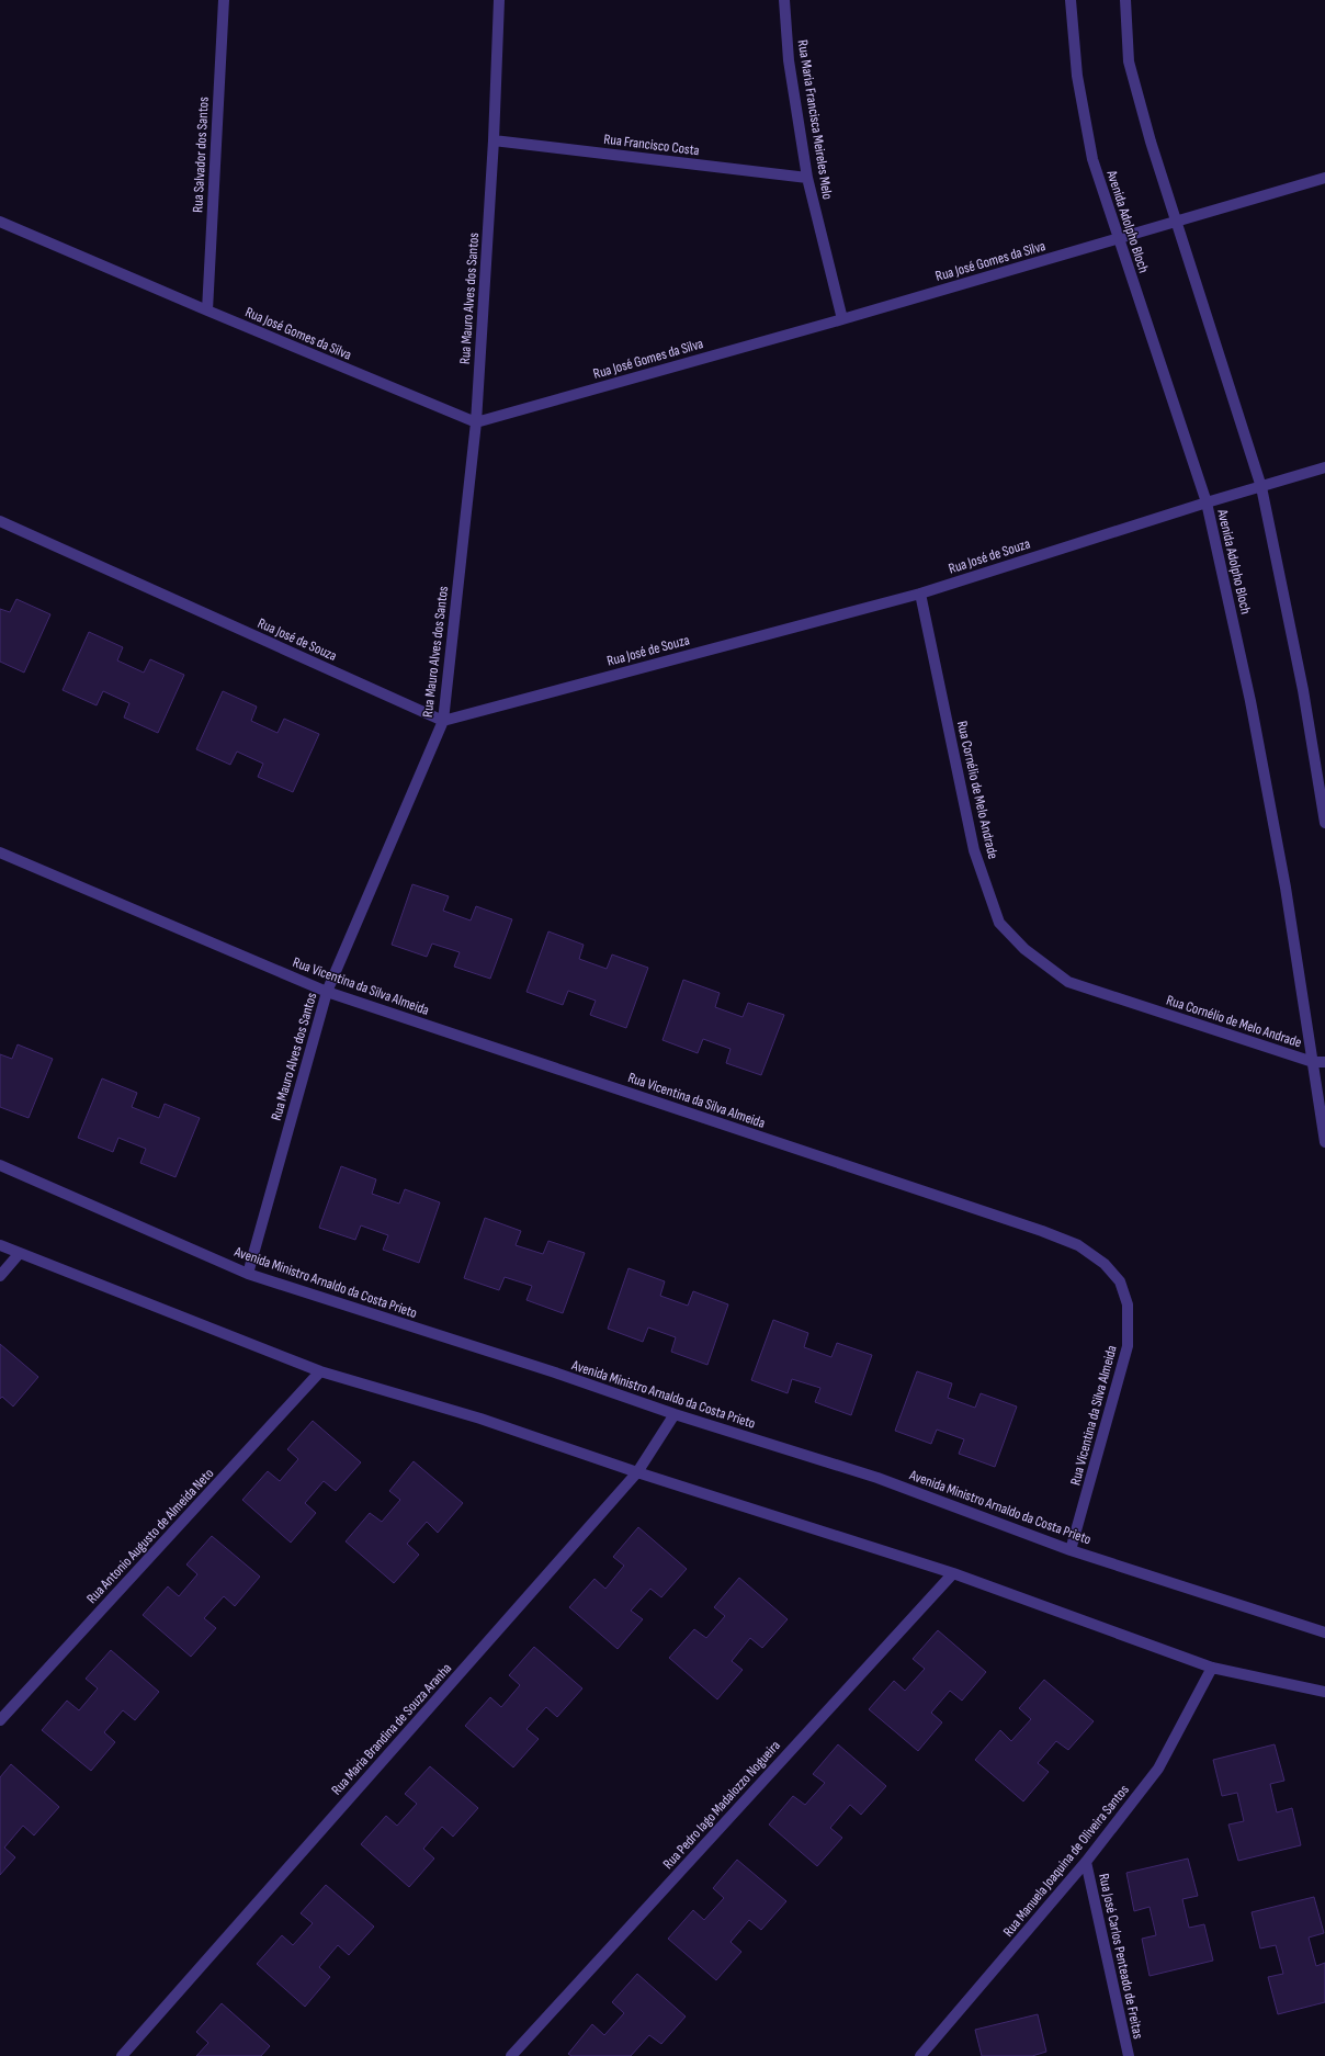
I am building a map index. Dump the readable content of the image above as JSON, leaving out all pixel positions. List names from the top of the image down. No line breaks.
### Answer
{"streets":{"street":["Rua Maria Francisca Meireles Melo","Rua Francisco Costa","Rua Salvador dos Santos","Avenida Adolpho Bloch","Rua José Gomes da Silva","Rua Mauro Alves dos Santos","Rua José de Souza","Rua Cornélio de Melo Andrade","Rua Vicentina da Silva Almeida","Avenida Ministro Arnaldo da Costa Prieto","Rua Antonio Augusto de Almeida Neto","Rua Maria Brandina de Souza Aranha","Rua Pedro Iago Madalozzo Nogueira","Rua Manuela Joaquina de Oliveira Santos","Rua José Carlos Penteado de Freitas"]},"crossings":[["Rua Maria Francisca Meireles Melo","Rua Francisco Costa"],["Rua Maria Francisca Meireles Melo","Rua José Gomes da Silva"],["Rua Francisco Costa","Rua Mauro Alves dos Santos"],["Rua Salvador dos Santos","Rua José Gomes da Silva"],["Avenida Adolpho Bloch","Rua José Gomes da Silva"],["Avenida Adolpho Bloch","Rua José de Souza"],["Avenida Adolpho Bloch","Rua Cornélio de Melo Andrade"],["Rua José Gomes da Silva","Rua Mauro Alves dos Santos"],["Rua Mauro Alves dos Santos","Rua José de Souza"],["Rua Mauro Alves dos Santos","Rua Vicentina da Silva Almeida"],["Rua Mauro Alves dos Santos","Avenida Ministro Arnaldo da Costa Prieto"],["Rua José de Souza","Rua Cornélio de Melo Andrade"],["Rua Vicentina da Silva Almeida","Avenida Ministro Arnaldo da Costa Prieto"],["Avenida Ministro Arnaldo da Costa Prieto","Rua Maria Brandina de Souza Aranha"],["Rua Manuela Joaquina de Oliveira Santos","Rua José Carlos Penteado de Freitas"]]}
